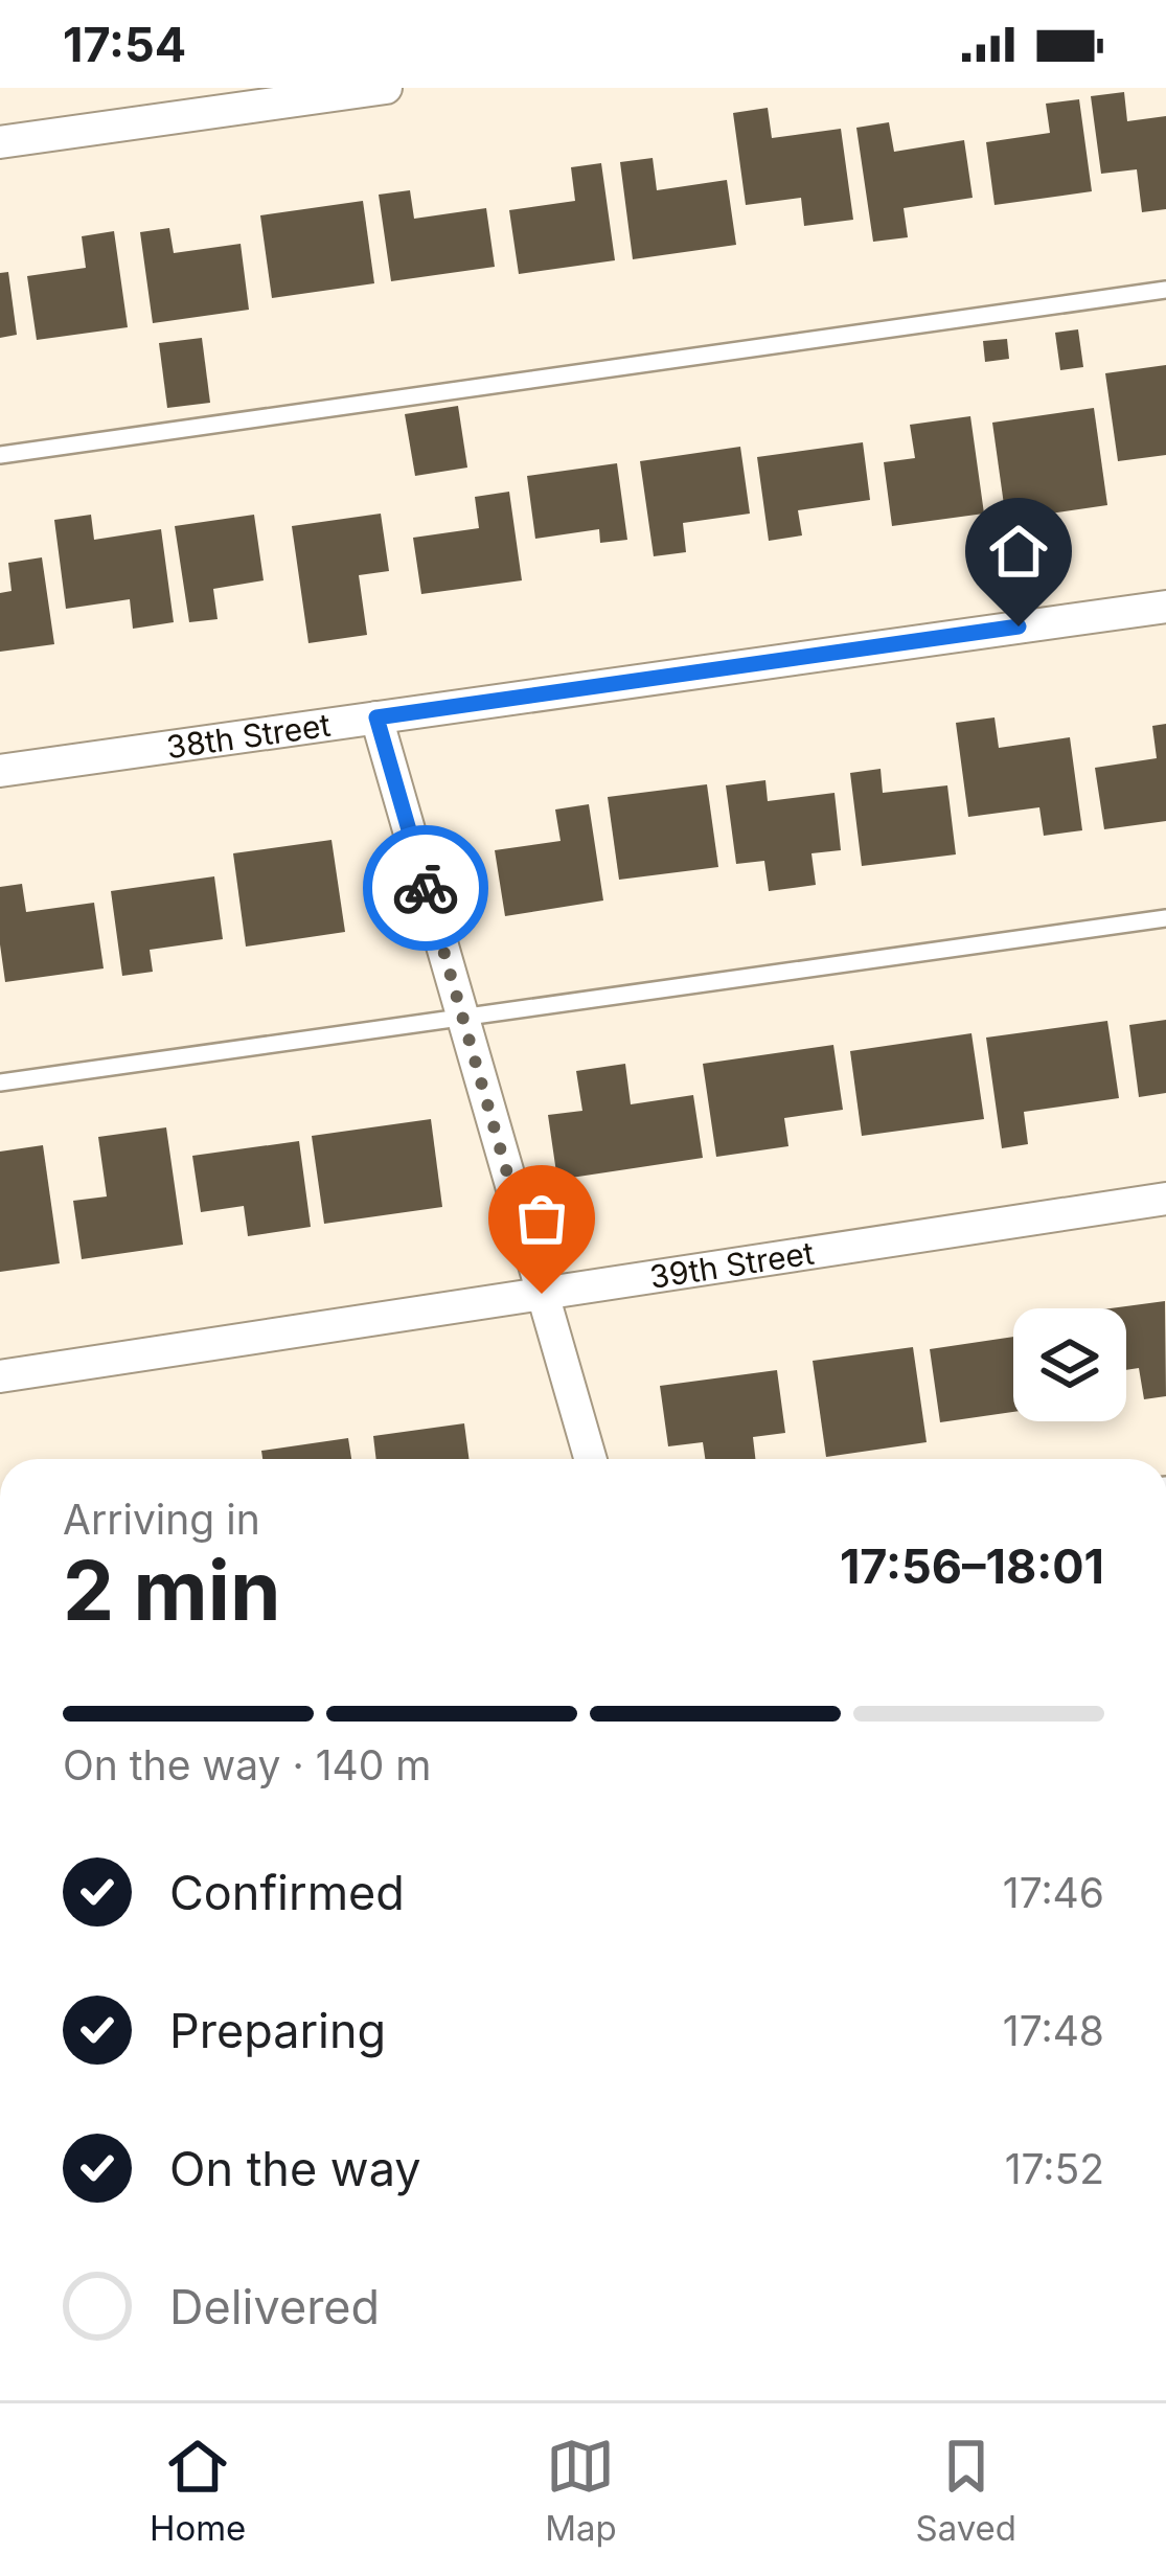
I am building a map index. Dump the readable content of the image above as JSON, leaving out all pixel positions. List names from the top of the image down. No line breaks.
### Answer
{"streets":{"street":["38th Street","39th Street"]},"page":{"status":"17:54","heading":["2 min","Arriving in","17:56–18:01"],"bar":"On the way · 140 m","list":[["Confirmed","17:46"],["Preparing","17:48"],["On the way","17:52"],"Delivered"],"tabs":["Home","Map","Saved"]}}
